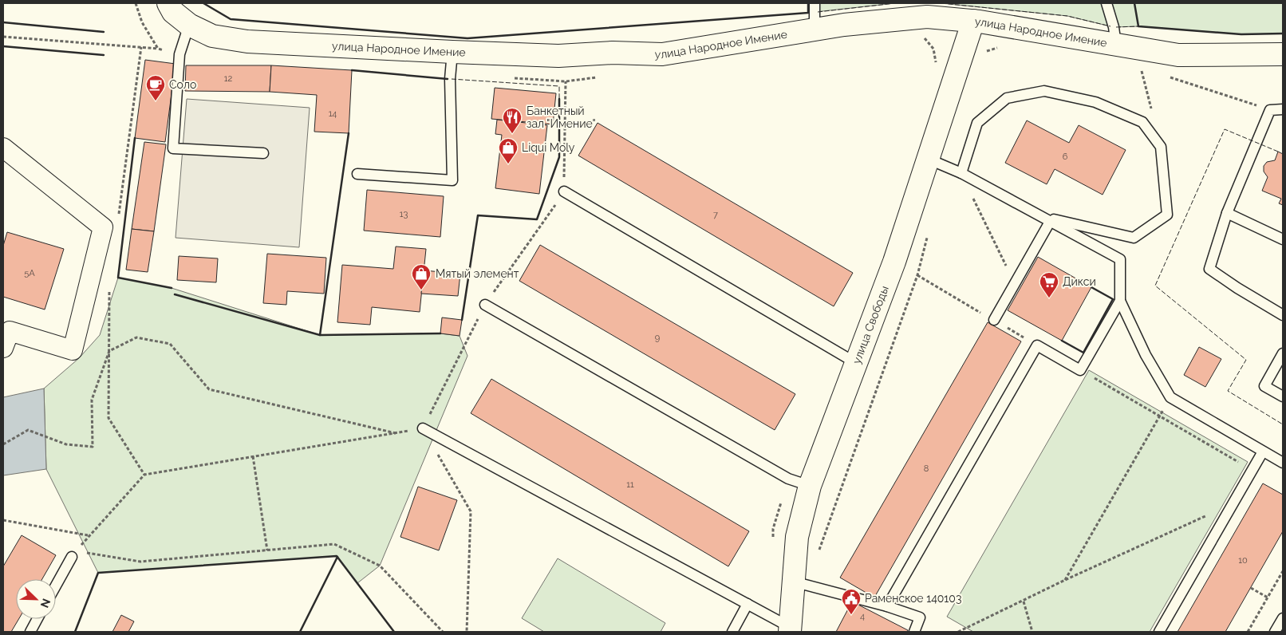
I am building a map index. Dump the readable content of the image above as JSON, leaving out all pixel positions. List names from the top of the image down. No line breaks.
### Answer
{"streets":{"street":["улица Народное Имение","улица Свободы"]},"crossings":[["улица Народное Имение","улица Свободы"]],"places":{"cafe":["Соло"],"restaurant":["Банкетный зал \"Имение\""],"shop":["Liqui Moly","Мятый элемент"],"supermarket":["Дикси"],"public building":["Раменское 140103"]},"house_numbers":["12","14","6","13","7","5А","9","8","11","10","4"],"north":"bottom right"}
